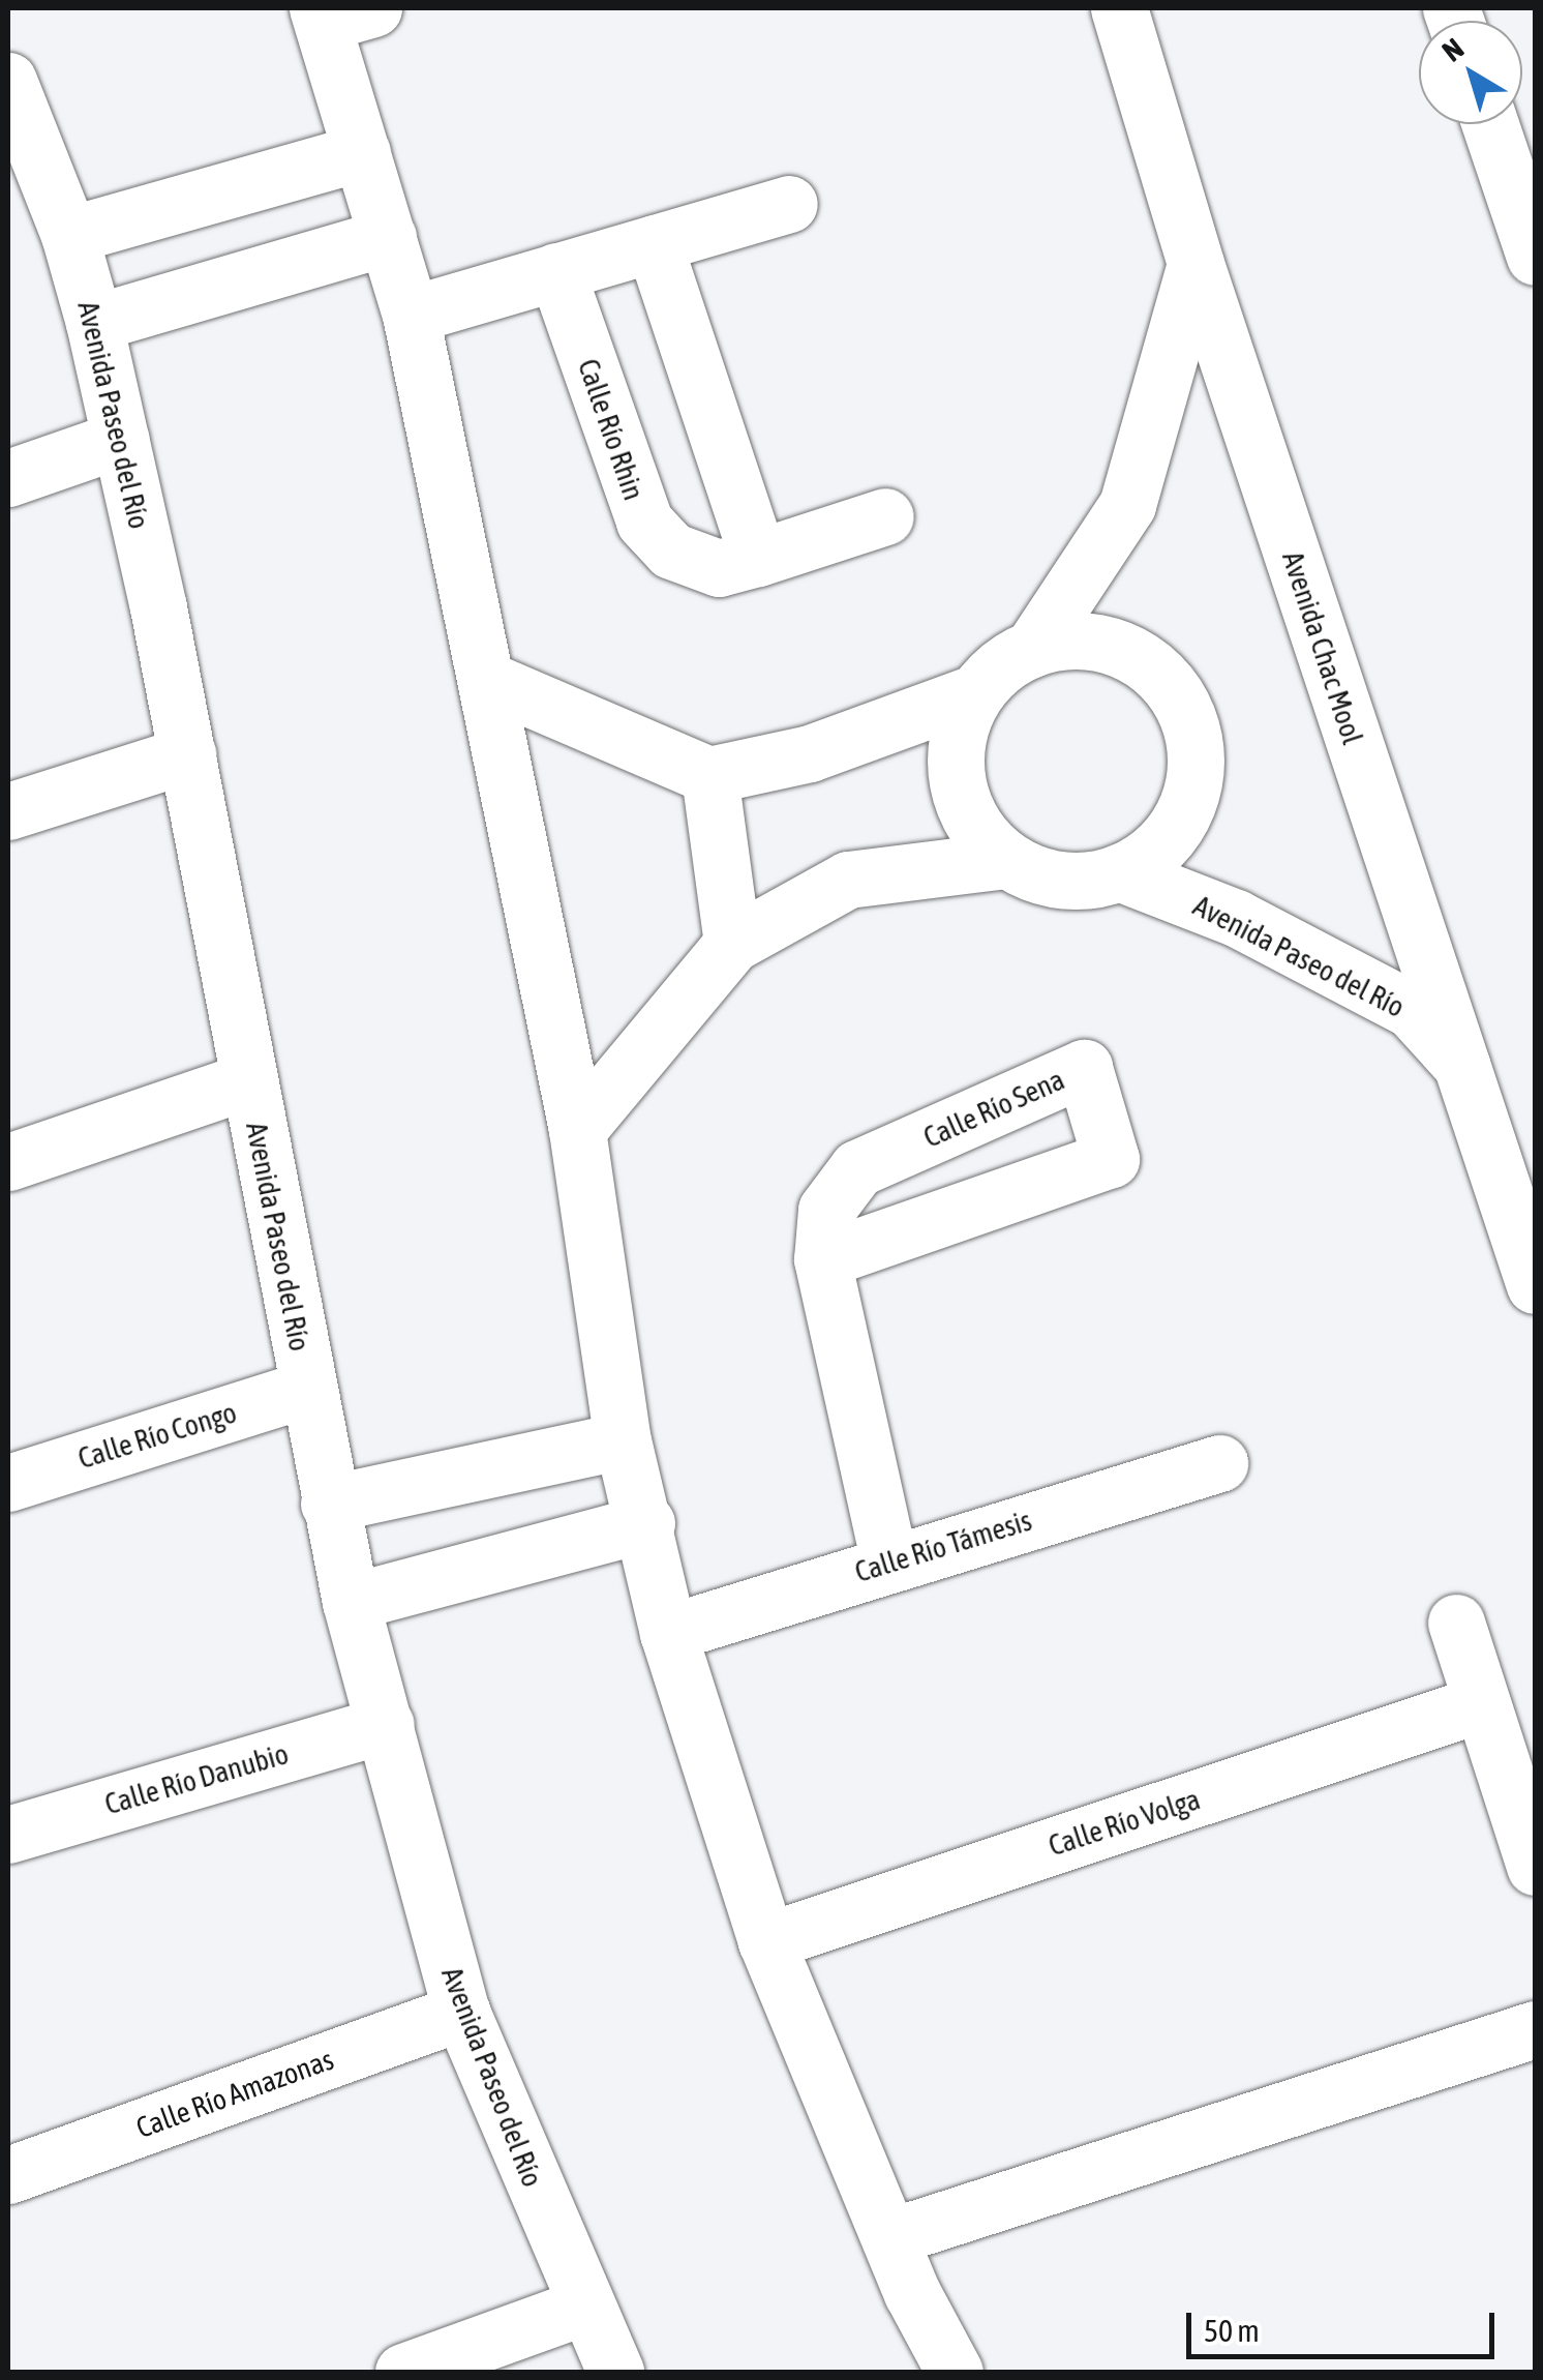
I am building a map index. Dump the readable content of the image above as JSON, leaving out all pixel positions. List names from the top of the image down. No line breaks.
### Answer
{"streets":{"street":["Avenida Paseo del Río","Calle Río Rhin","Avenida Chac Mool","Calle Río Sena","Calle Río Congo","Calle Río Támesis","Calle Río Danubio","Calle Río Volga","Calle Río Amazonas"]},"crossings":[["Avenida Paseo del Río","Avenida Chac Mool"],["Avenida Paseo del Río","Calle Río Congo"],["Avenida Paseo del Río","Calle Río Danubio"],["Avenida Paseo del Río","Calle Río Amazonas"],["Calle Río Sena","Calle Río Támesis"]],"scale_bar":"50 m","north":"top left"}
